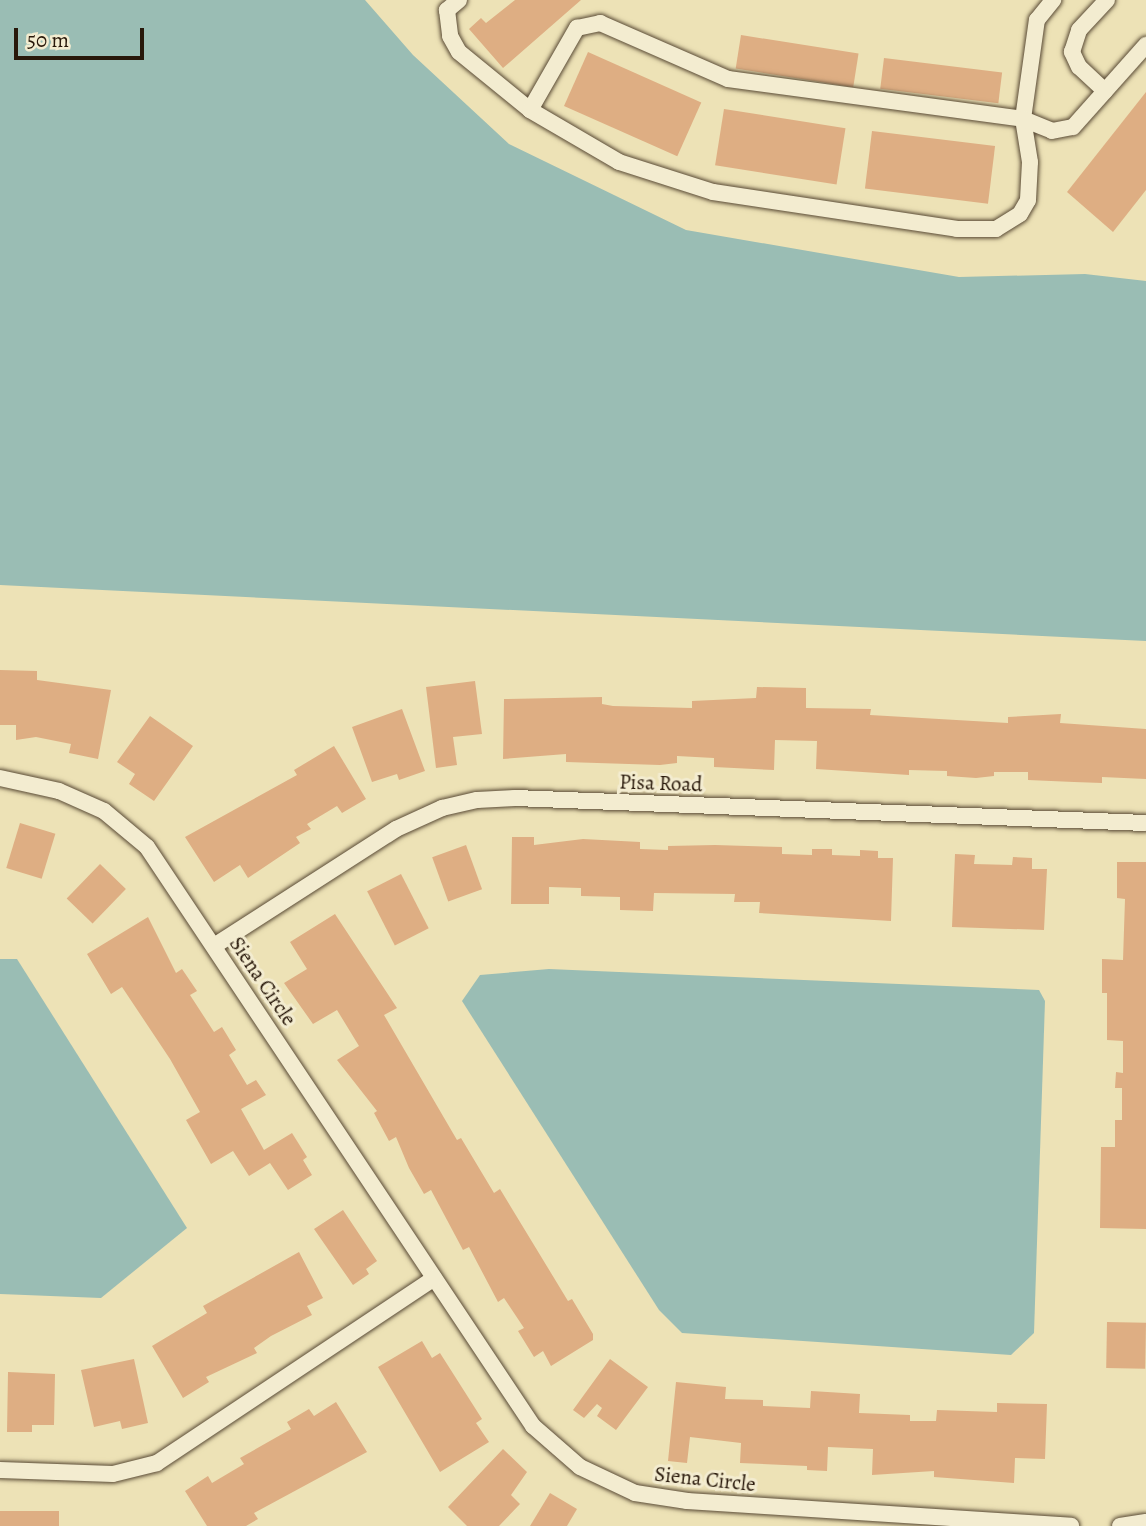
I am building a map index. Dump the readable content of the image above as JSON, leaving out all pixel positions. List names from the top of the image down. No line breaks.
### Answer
{"streets":{"street":["Pisa Road","Siena Circle"]},"crossings":[["Pisa Road","Siena Circle"]],"scale_bar":"50 m"}
